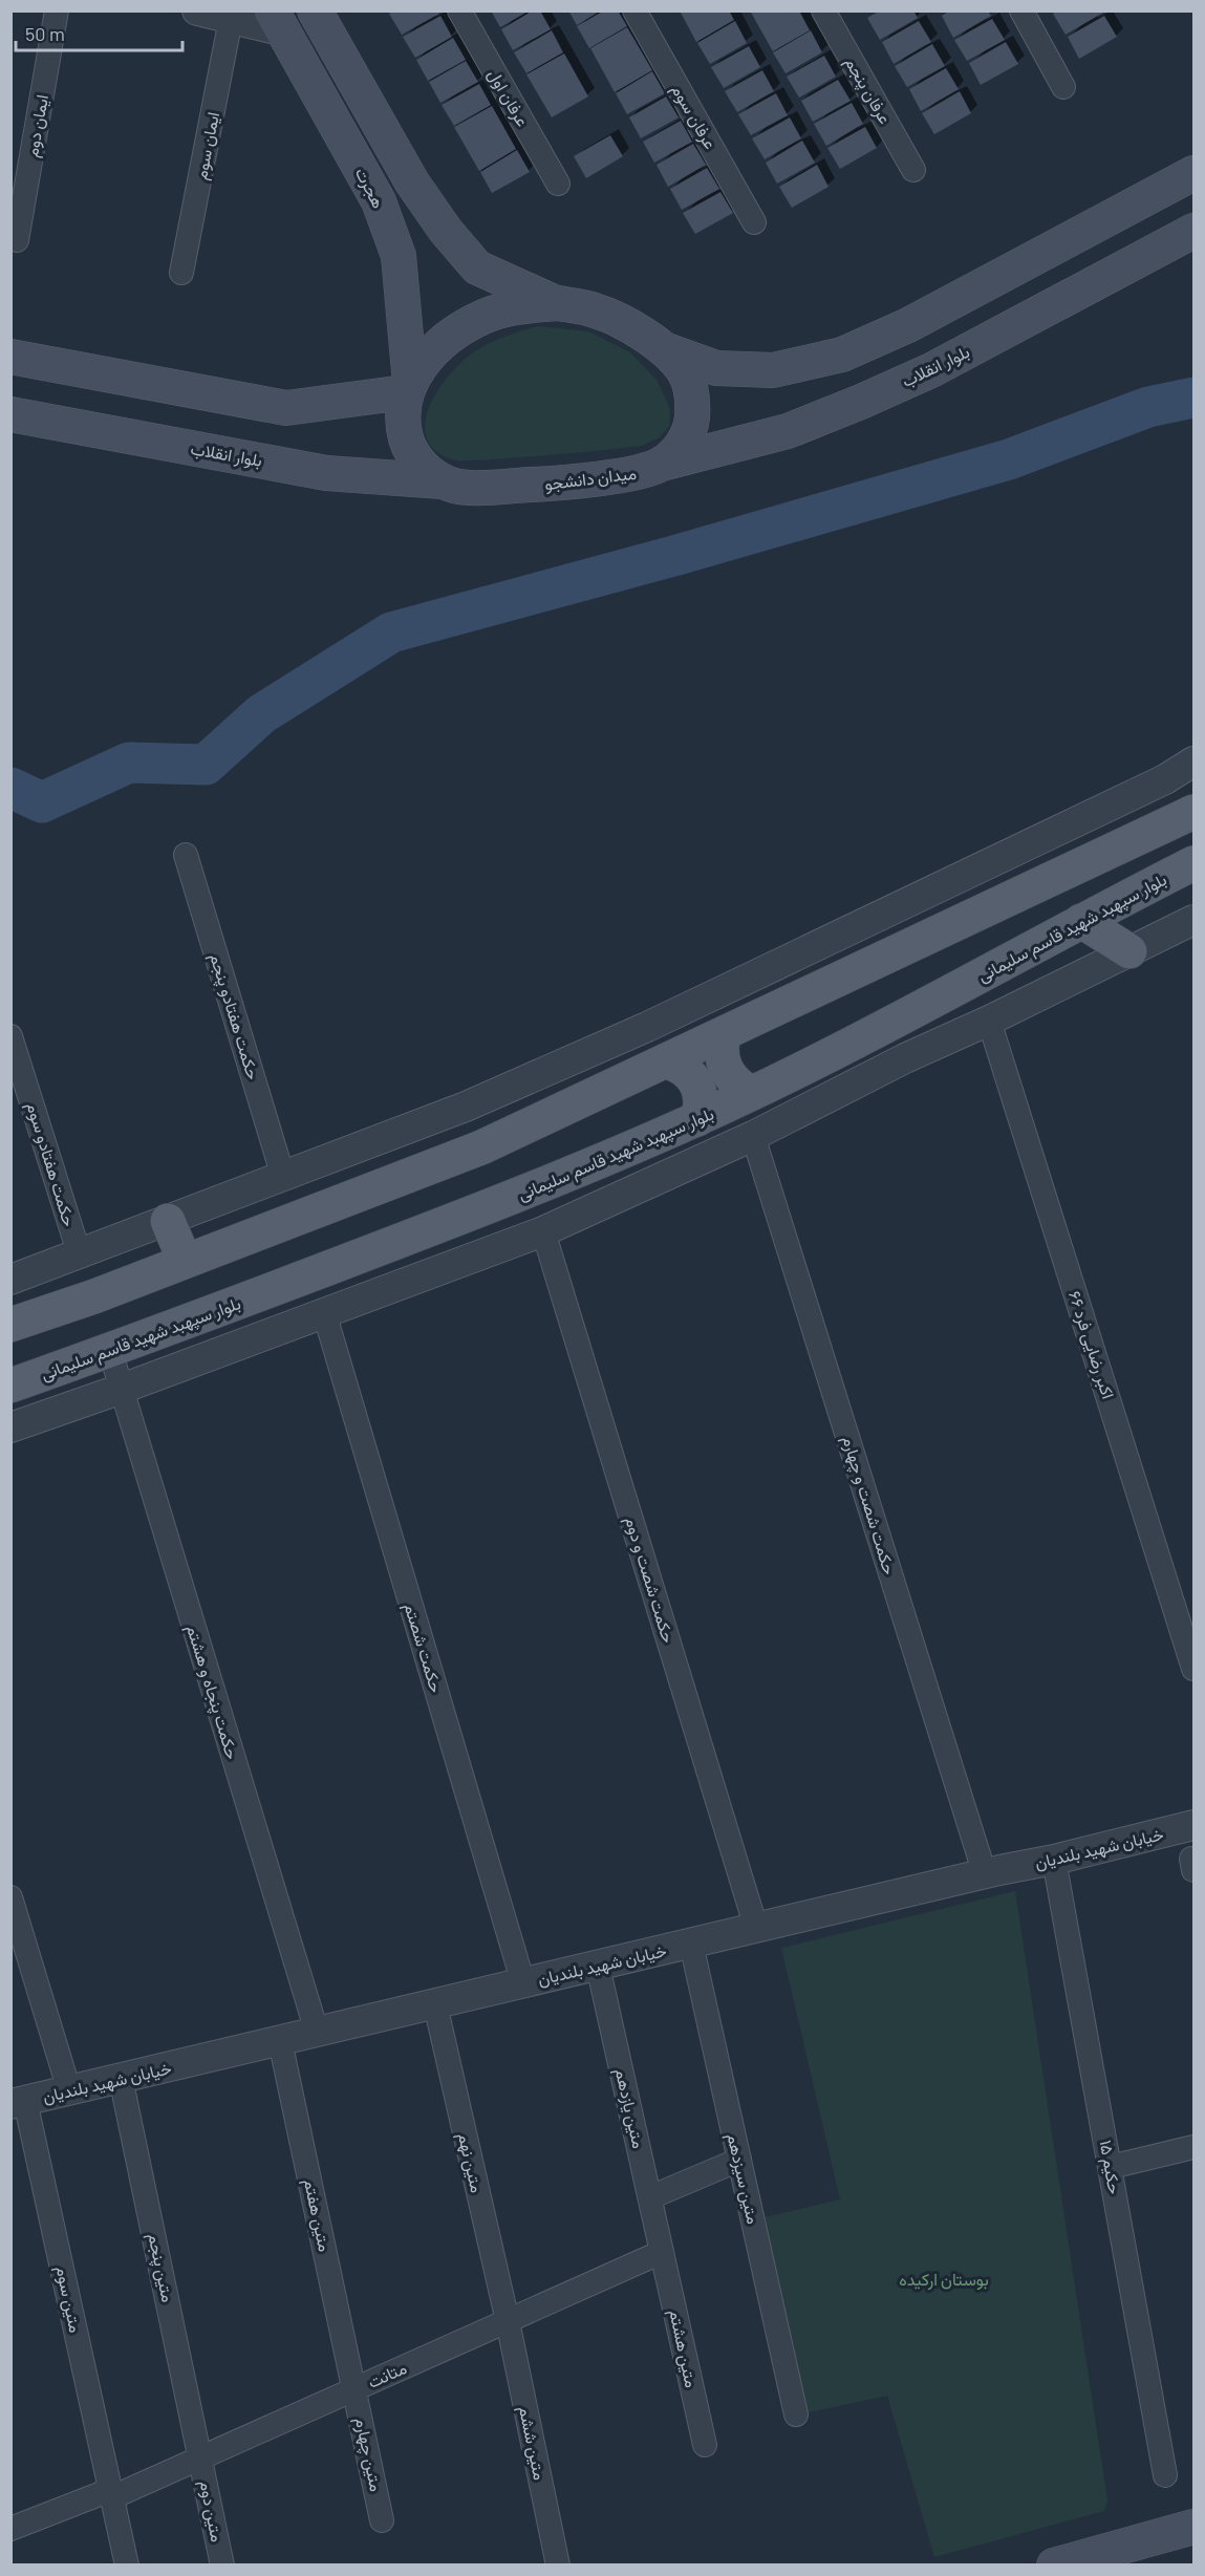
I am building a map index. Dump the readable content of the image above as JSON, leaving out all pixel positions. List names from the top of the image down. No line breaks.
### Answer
{"streets":{"main road":["هجرت","بلوار انقلاب","میدان دانشجو","بلوار سپهبد شهید قاسم سلیمانی"],"street":["عرفان پنجم","عرفان اول","عرفان سوم","ایمان دوم","ایمان سوم","حکمت هفتادو پنجم","حکمت هفتادو سوم","۶۶ اکبر رضایی فرد","حکمت شصت و چهارم","حکمت شصت و دوم","حکمت شصتم","حکمت پنجاه و هشتم","خیابان شهید بلندیان","متین یازدهم","متین نهم","حکیم ۱۵","متین سیزدهم","متین هفتم","متین پنجم","متین سوم","متین هشتم","متانت","متین ششم","متین چهارم","متین دوم"]},"crossings":[["هجرت","میدان دانشجو"],["بلوار انقلاب","میدان دانشجو"],["بلوار سپهبد شهید قاسم سلیمانی","حکمت پنجاه و هشتم"],["حکمت شصت و چهارم","خیابان شهید بلندیان"],["حکمت شصت و دوم","خیابان شهید بلندیان"],["حکمت شصتم","خیابان شهید بلندیان"],["حکمت پنجاه و هشتم","خیابان شهید بلندیان"],["خیابان شهید بلندیان","متین یازدهم"],["خیابان شهید بلندیان","متین نهم"],["خیابان شهید بلندیان","حکیم ۱۵"],["خیابان شهید بلندیان","متین سیزدهم"],["خیابان شهید بلندیان","متین هفتم"],["خیابان شهید بلندیان","متین پنجم"],["خیابان شهید بلندیان","متین سوم"],["متین یازدهم","متین هشتم"],["متین یازدهم","متانت"],["متین نهم","متانت"],["متین نهم","متین ششم"],["متین هفتم","متانت"],["متین هفتم","متین چهارم"],["متین پنجم","متانت"],["متین پنجم","متین دوم"],["متین سوم","متانت"],["متین هشتم","متانت"],["متانت","متین ششم"],["متانت","متین چهارم"],["متانت","متین دوم"]],"parks":["بوستان ارکیده"],"scale_bar":"50 m"}
